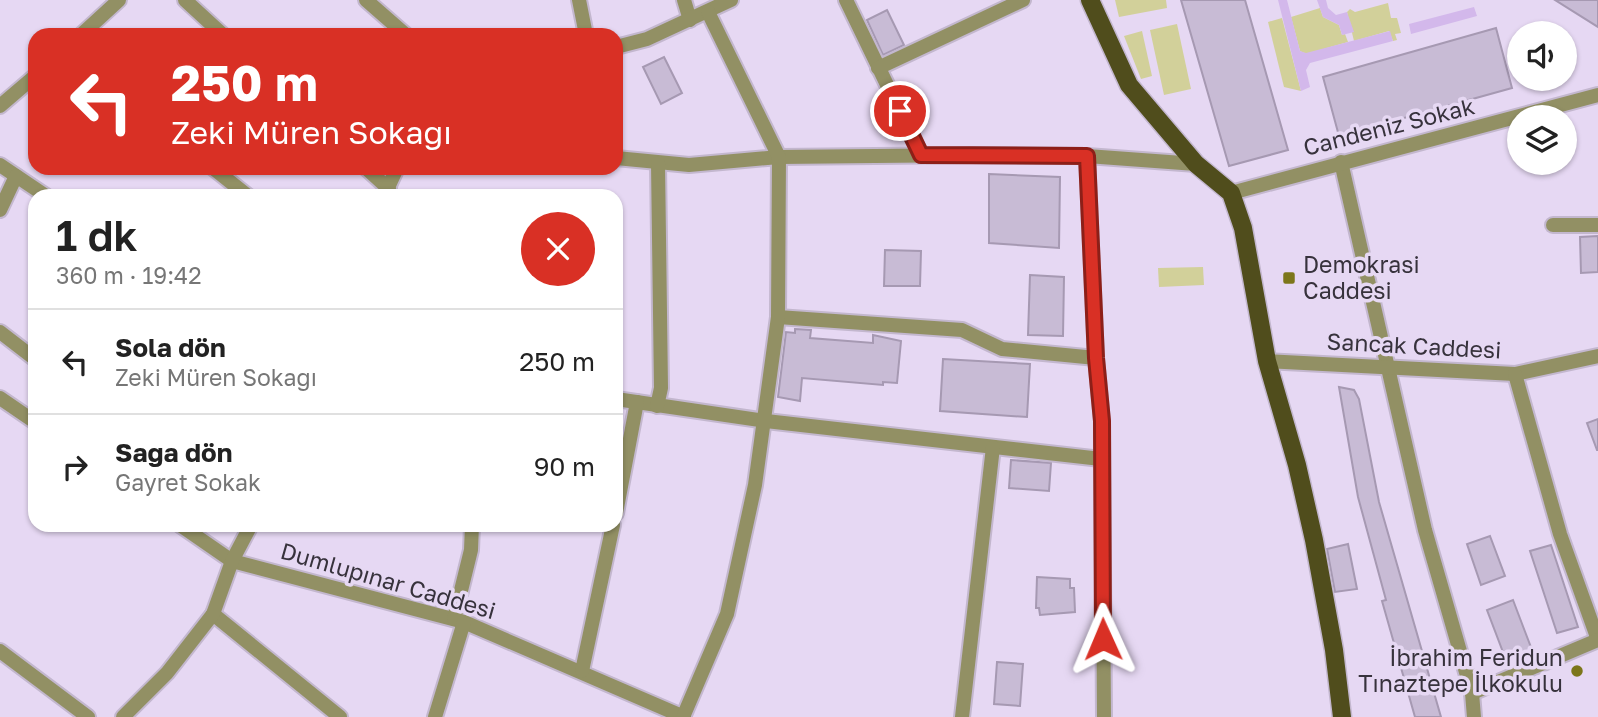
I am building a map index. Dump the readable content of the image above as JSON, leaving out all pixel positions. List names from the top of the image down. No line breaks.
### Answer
{"streets":{"street":["Candeniz Sokak","Sancak Caddesi","Dumlupınar Caddesi"]},"places":{"transit":["Demokrasi Caddesi"],"other":["İbrahim Feridun Tınaztepe İlkokulu"]},"page":{"turn":["250 m","Zeki Müren Sokağı"],"heading":["1 dk","360 m · 19:42"],"list":[{"name":"Sola dön","note":"Zeki Müren Sokağı","value":"250 m"},{"name":"Sağa dön","note":"Gayret Sokak","value":"90 m"}]}}
